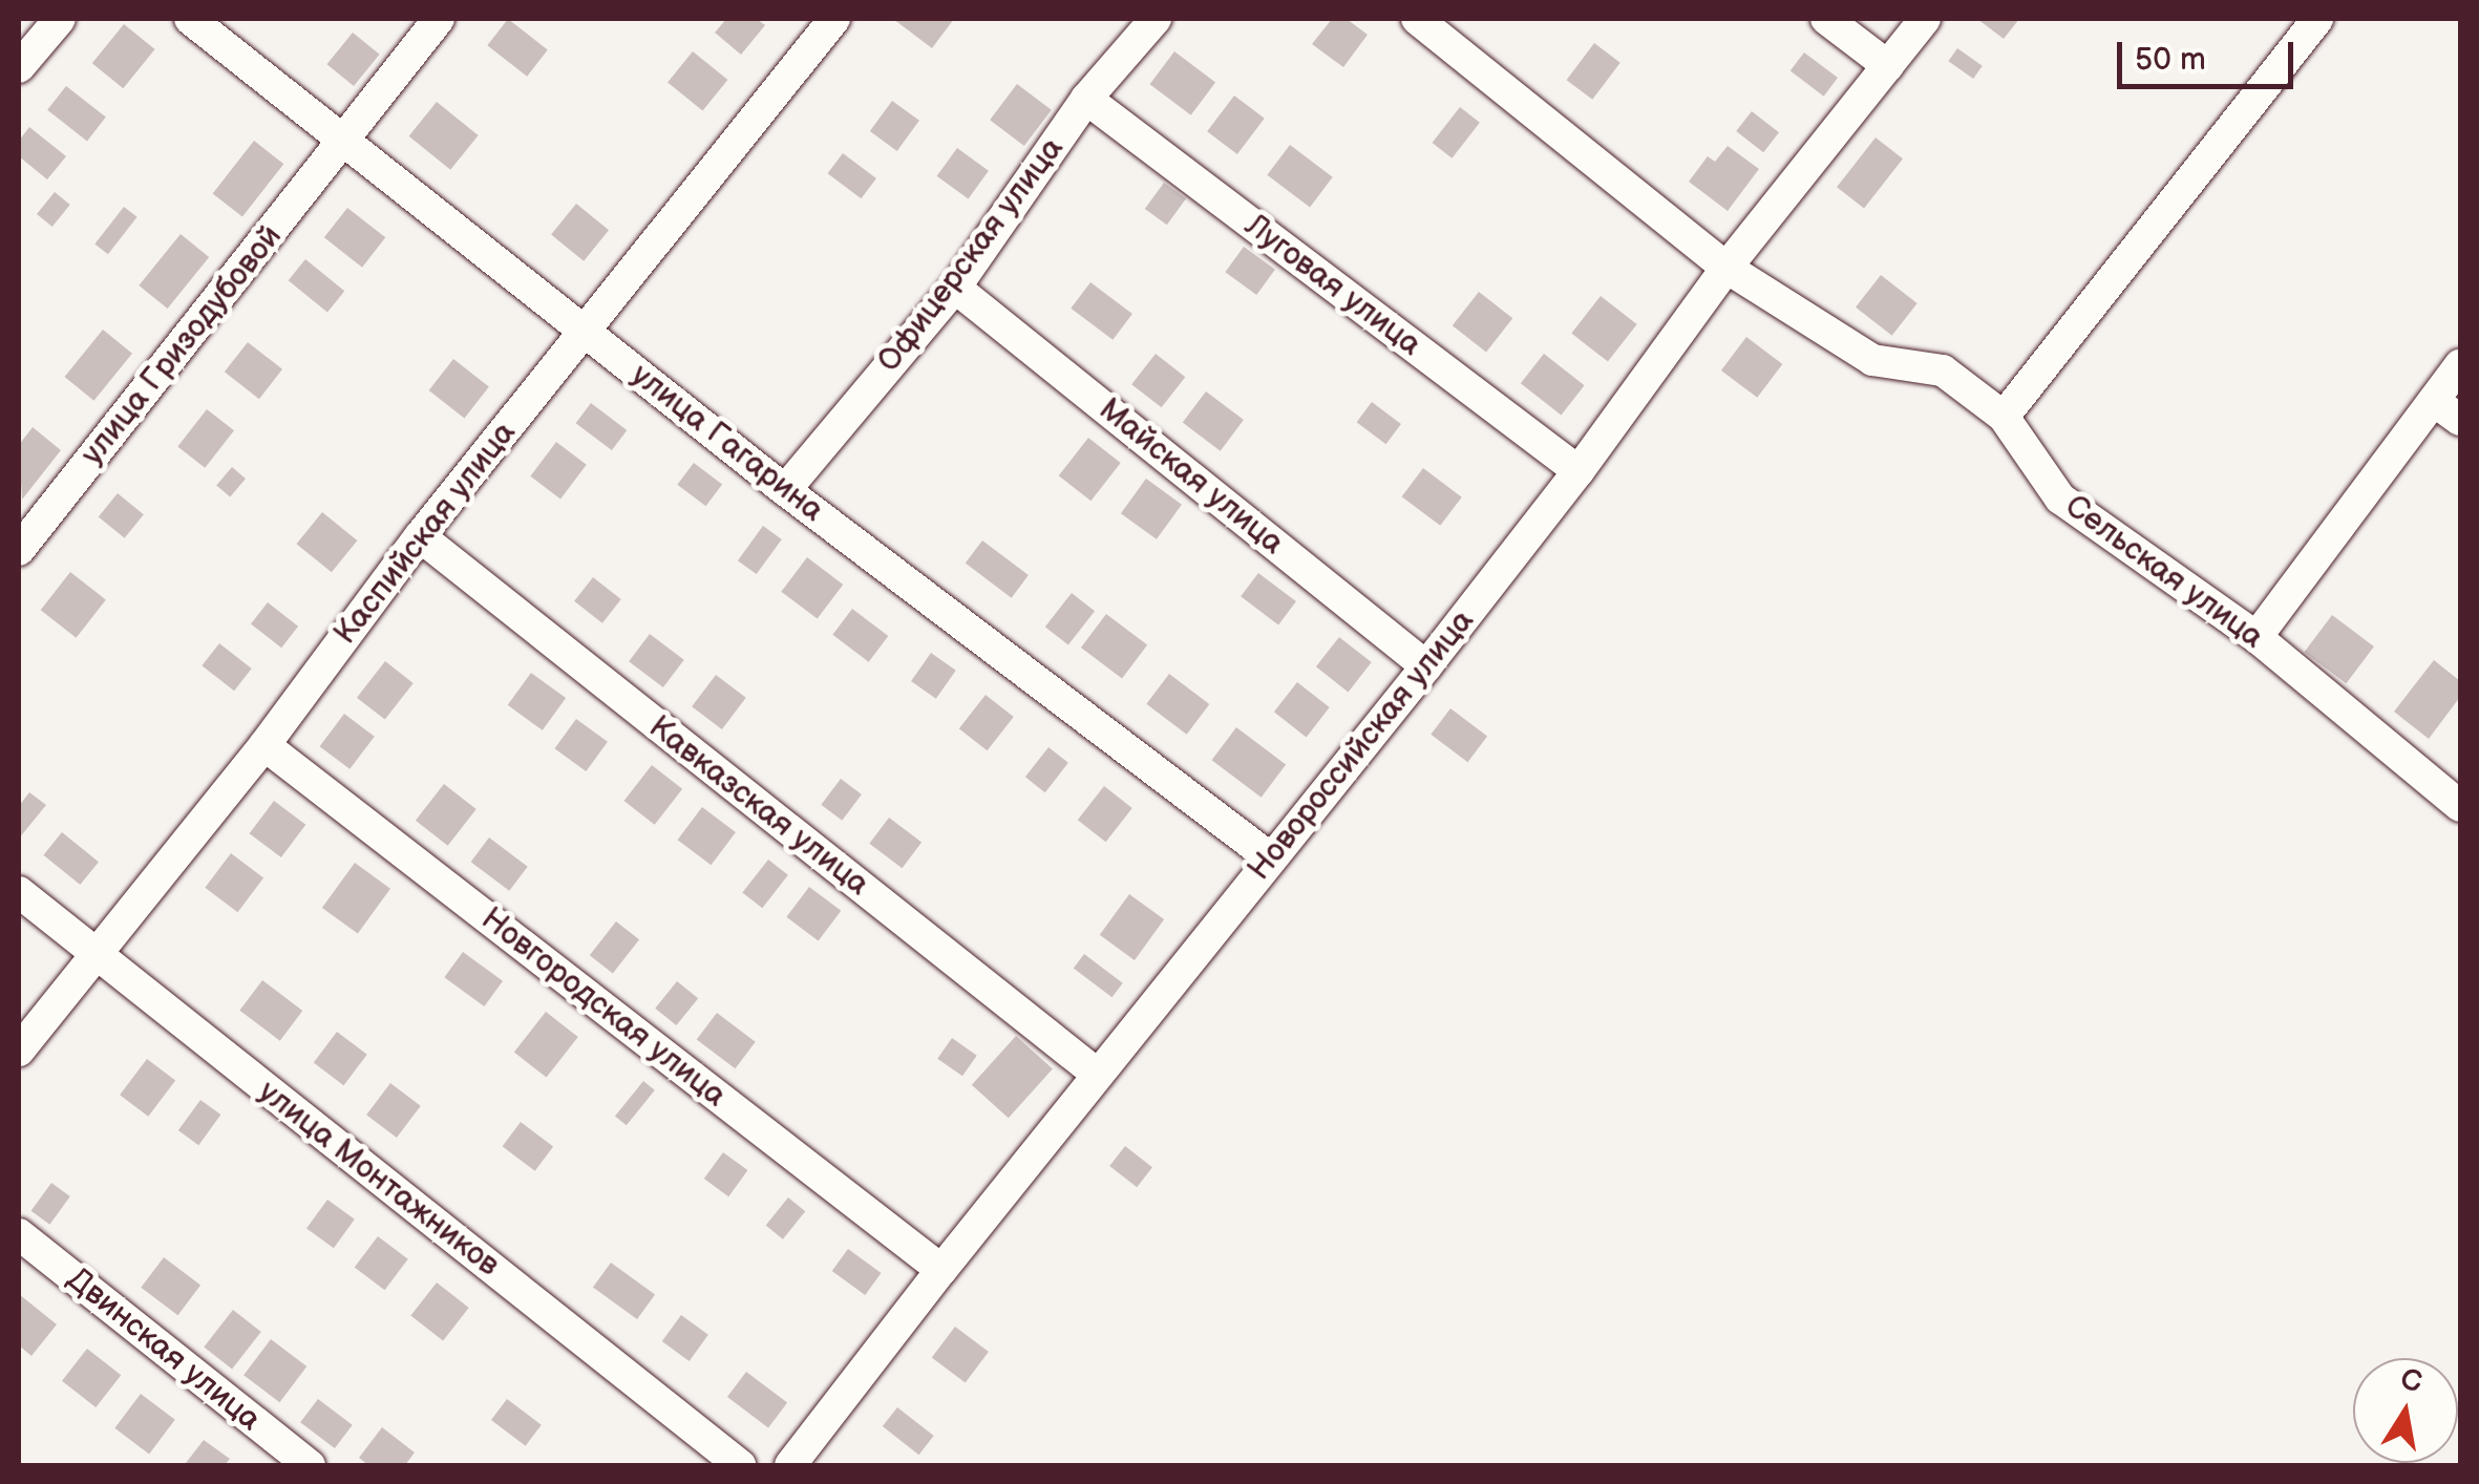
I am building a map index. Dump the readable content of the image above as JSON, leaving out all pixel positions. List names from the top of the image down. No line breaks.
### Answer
{"streets":{"street":["Офицерская улица","Луговая улица","улица Гризодубовой","улица Гагарина","Майская улица","Каспийская улица","Сельская улица","Новороссийская улица","Кавказская улица","Новгородская улица","улица Монтажников","Двинская улица"]},"crossings":[["Офицерская улица","Луговая улица"],["Офицерская улица","улица Гагарина"],["Офицерская улица","Майская улица"],["Луговая улица","Новороссийская улица"],["улица Гризодубовой","улица Гагарина"],["улица Гагарина","Каспийская улица"],["улица Гагарина","Новороссийская улица"],["Майская улица","Новороссийская улица"],["Каспийская улица","Кавказская улица"],["Каспийская улица","Новгородская улица"],["Каспийская улица","улица Монтажников"],["Сельская улица","Новороссийская улица"],["Новороссийская улица","Кавказская улица"],["Новороссийская улица","Новгородская улица"]],"scale_bar":"50 m","north":"top"}
